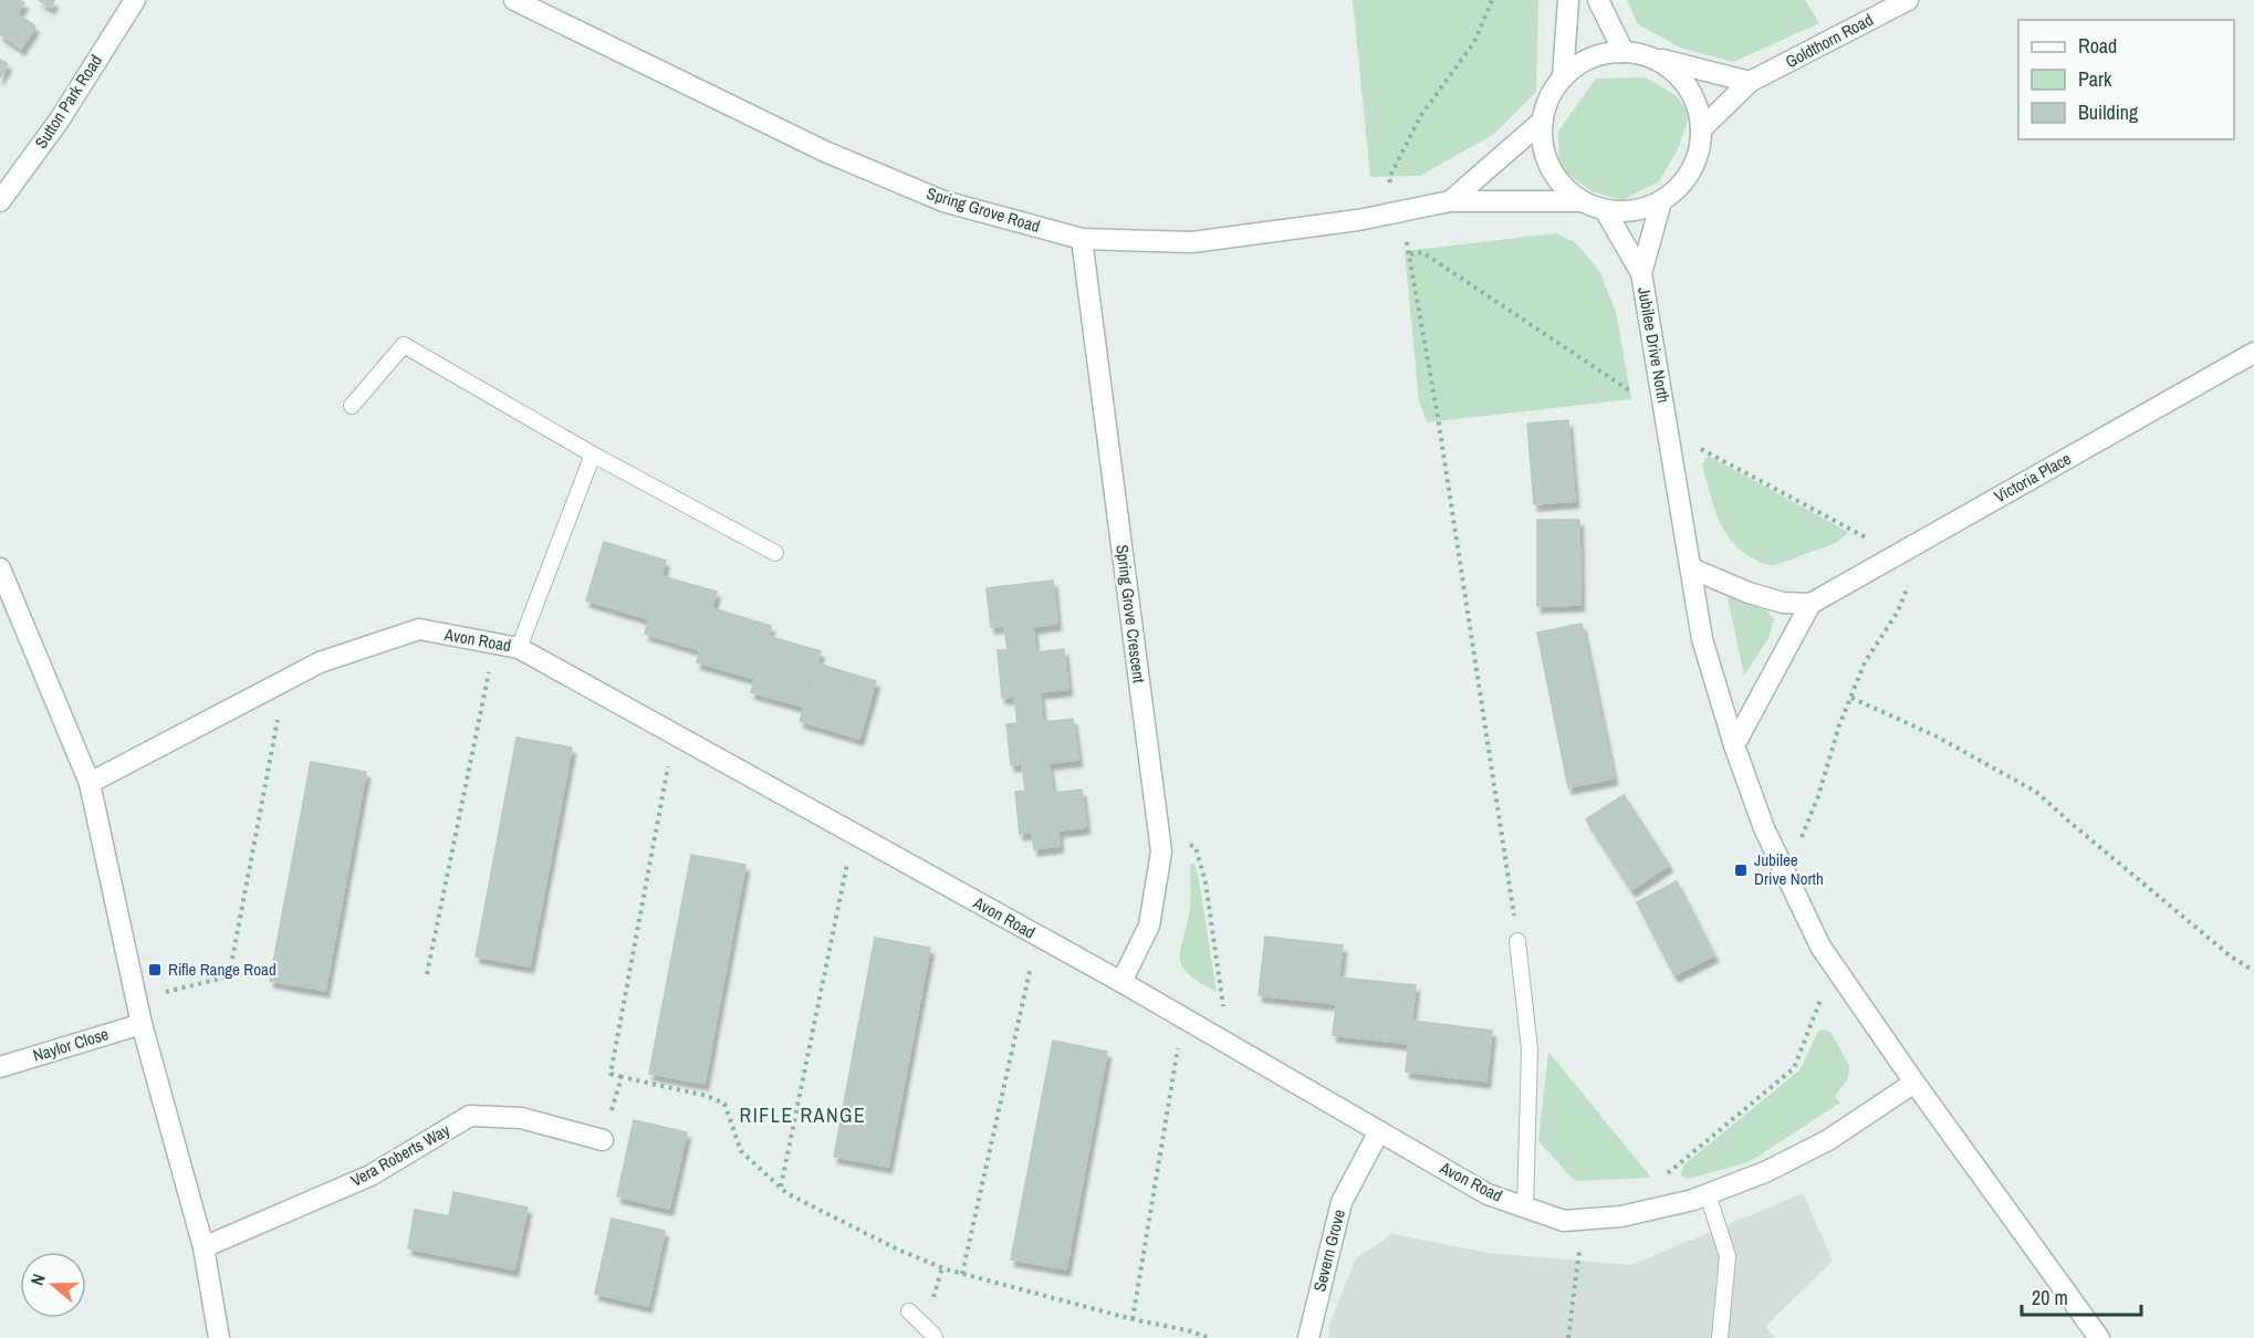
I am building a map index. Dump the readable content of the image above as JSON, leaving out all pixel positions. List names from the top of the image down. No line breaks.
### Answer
{"streets":{"street":["Goldthorn Road","Sutton Park Road","Spring Grove Road","Jubilee Drive North","Victoria Place","Spring Grove Crescent","Avon Road","Naylor Close","Vera Roberts Way","Severn Grove"]},"crossings":[["Goldthorn Road","Spring Grove Road"],["Goldthorn Road","Jubilee Drive North"],["Spring Grove Road","Jubilee Drive North"],["Spring Grove Road","Spring Grove Crescent"],["Jubilee Drive North","Avon Road"],["Spring Grove Crescent","Avon Road"],["Avon Road","Severn Grove"]],"districts":["RIFLE RANGE"],"places":{"transit":["Jubilee Drive North","Rifle Range Road"]},"legend":["Road","Park","Building"],"scale_bar":"20 m","north":"left"}
